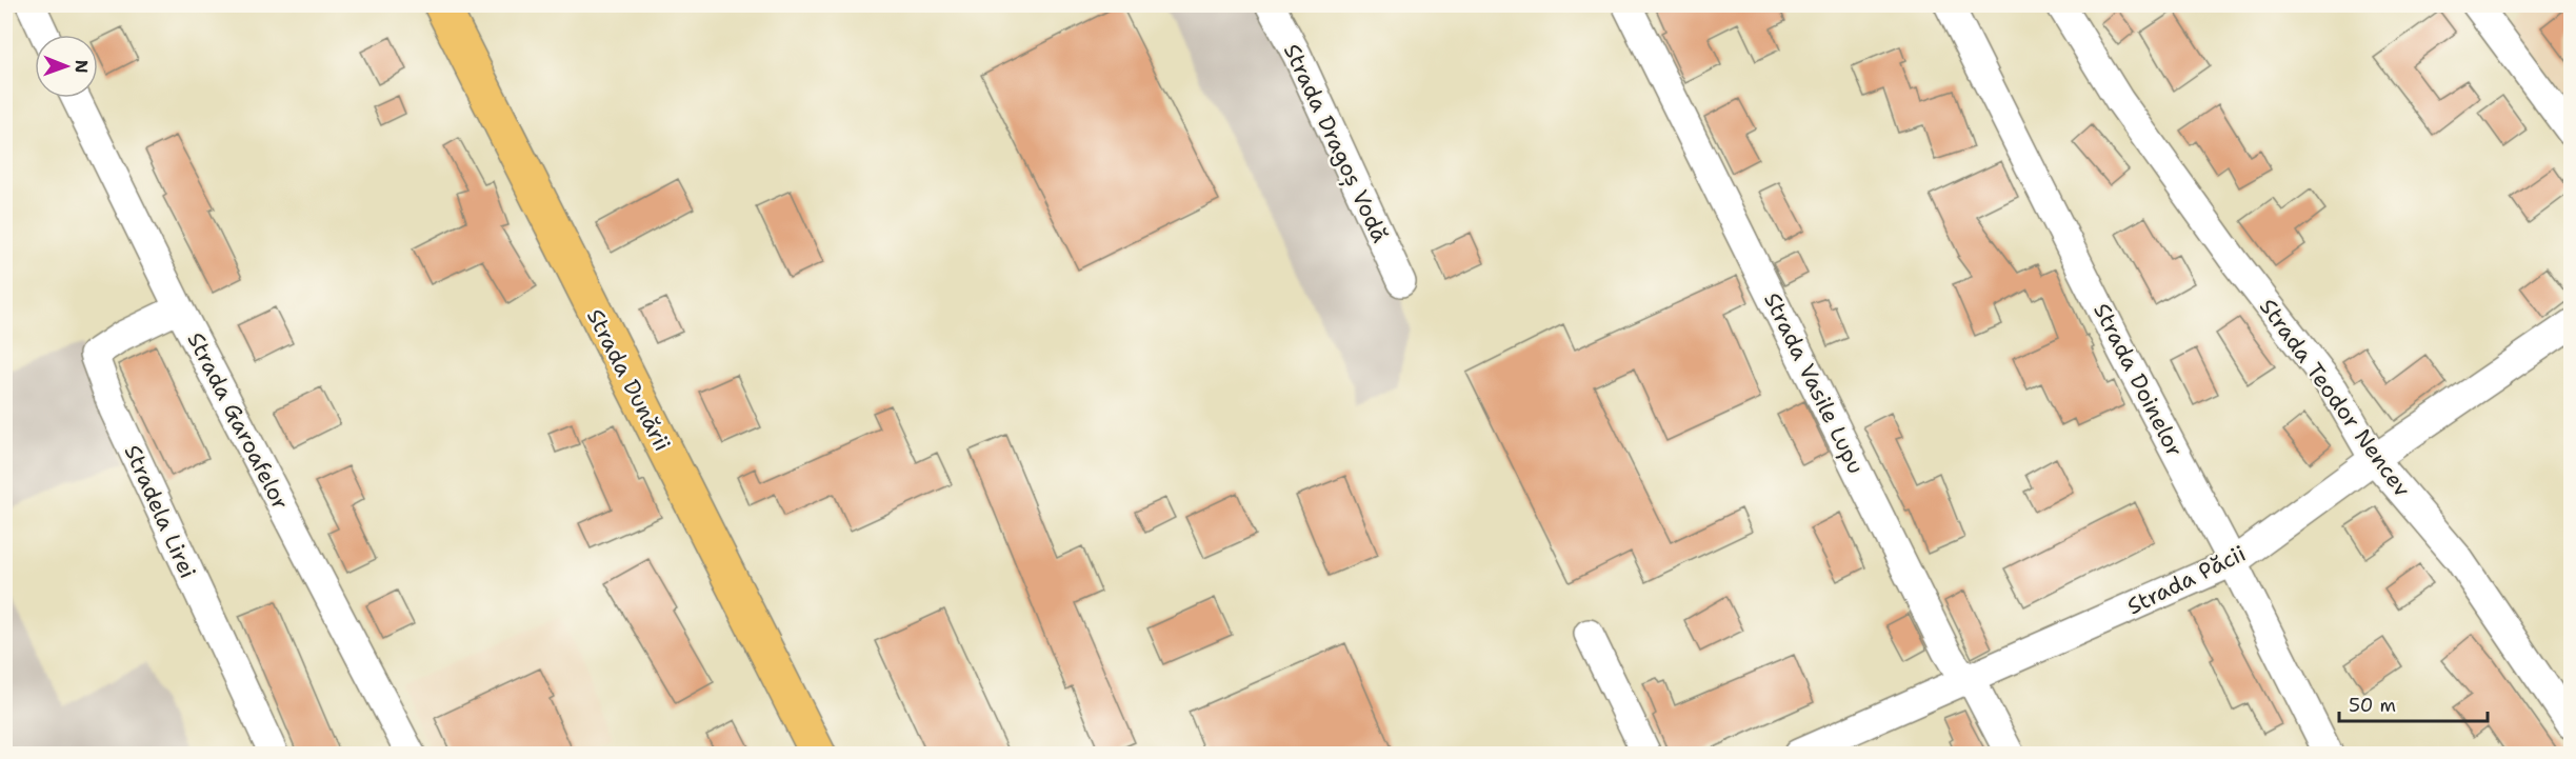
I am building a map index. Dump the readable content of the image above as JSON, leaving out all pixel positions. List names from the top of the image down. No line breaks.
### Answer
{"streets":{"main road":["Strada Dunării"],"street":["Strada Dragoș Vodă","Strada Doinelor","Strada Vasile Lupu","Strada Teodor Nencev","Strada Garoafelor","Stradela Lirei","Strada Păcii"]},"crossings":[["Strada Doinelor","Strada Păcii"],["Strada Vasile Lupu","Strada Păcii"],["Strada Teodor Nencev","Strada Păcii"],["Strada Garoafelor","Stradela Lirei"]],"scale_bar":"50 m","north":"right"}
